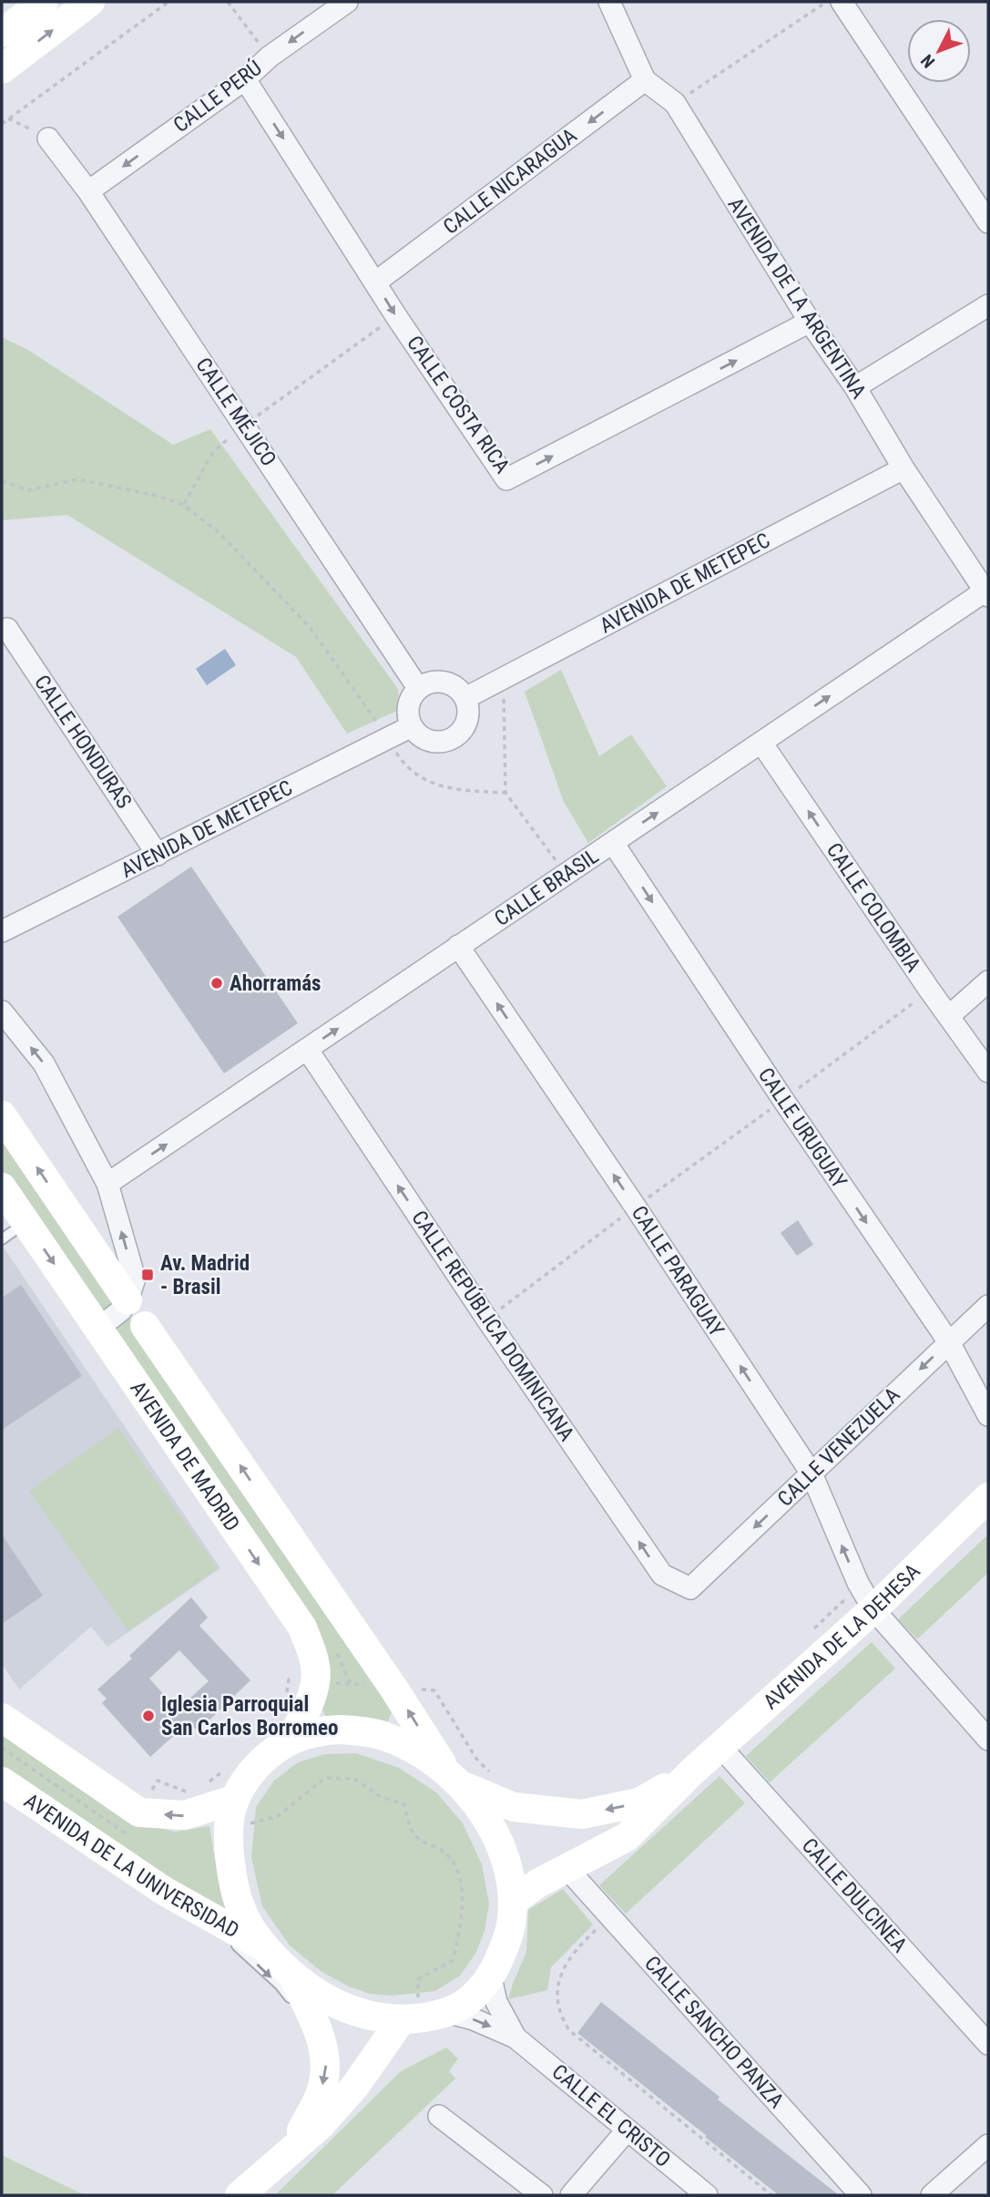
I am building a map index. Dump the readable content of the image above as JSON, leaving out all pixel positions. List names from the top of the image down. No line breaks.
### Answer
{"streets":{"street":["CALLE PERÚ","CALLE NICARAGUA","AVENIDA DE LA ARGENTINA","CALLE COSTA RICA","CALLE MÉJICO","AVENIDA DE METEPEC","CALLE HONDURAS","CALLE BRASIL","CALLE COLOMBIA","CALLE URUGUAY","CALLE PARAGUAY","CALLE REPÚBLICA DOMINICANA","CALLE VENEZUELA","AVENIDA DE MADRID","AVENIDA DE LA DEHESA","AVENIDA DE LA UNIVERSIDAD","CALLE DULCINEA","CALLE SANCHO PANZA","CALLE EL CRISTO"]},"crossings":[["CALLE PERÚ","CALLE COSTA RICA"],["CALLE PERÚ","CALLE MÉJICO"],["CALLE NICARAGUA","AVENIDA DE LA ARGENTINA"],["CALLE NICARAGUA","CALLE COSTA RICA"],["AVENIDA DE LA ARGENTINA","CALLE COSTA RICA"],["AVENIDA DE LA ARGENTINA","AVENIDA DE METEPEC"],["AVENIDA DE LA ARGENTINA","CALLE BRASIL"],["CALLE MÉJICO","AVENIDA DE METEPEC"],["AVENIDA DE METEPEC","CALLE HONDURAS"],["CALLE BRASIL","CALLE COLOMBIA"],["CALLE BRASIL","CALLE URUGUAY"],["CALLE BRASIL","CALLE PARAGUAY"],["CALLE BRASIL","CALLE REPÚBLICA DOMINICANA"],["CALLE URUGUAY","CALLE VENEZUELA"],["CALLE PARAGUAY","CALLE VENEZUELA"],["CALLE PARAGUAY","AVENIDA DE LA DEHESA"],["CALLE REPÚBLICA DOMINICANA","CALLE VENEZUELA"],["AVENIDA DE MADRID","AVENIDA DE LA DEHESA"],["AVENIDA DE LA DEHESA","CALLE DULCINEA"],["AVENIDA DE LA DEHESA","CALLE SANCHO PANZA"]],"one_way":["CALLE NICARAGUA","CALLE BRASIL","CALLE COLOMBIA","CALLE URUGUAY","CALLE PARAGUAY","CALLE REPÚBLICA DOMINICANA","CALLE VENEZUELA"],"places":{"other":["Ahorramás","Iglesia Parroquial San Carlos Borromeo"],"transit":["Av. Madrid - Brasil"]},"north":"bottom left"}
